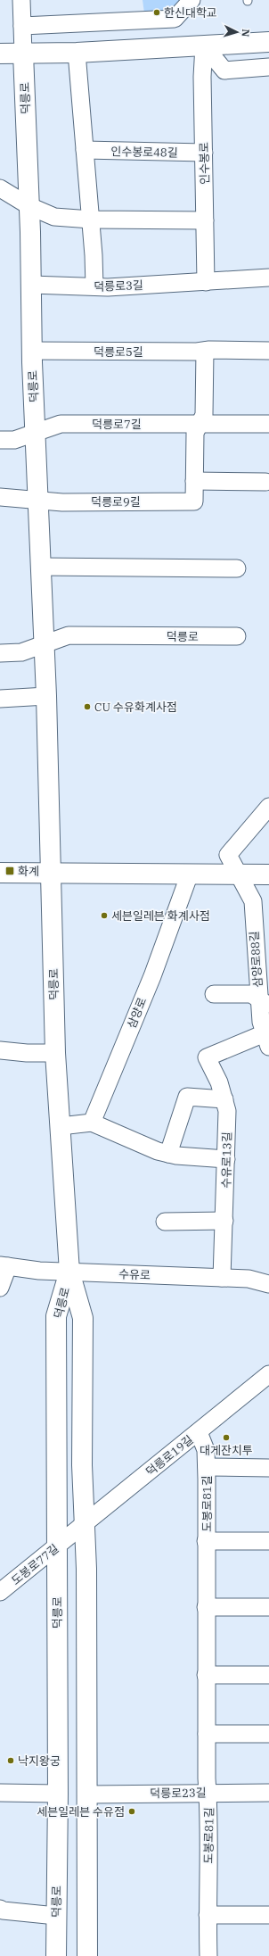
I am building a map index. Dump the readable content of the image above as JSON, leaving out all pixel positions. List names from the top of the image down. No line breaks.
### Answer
{"streets":{"main road":["덕릉로"],"street":["인수봉로48길","인수봉로","덕릉로3길","덕릉로5길","덕릉로7길","덕릉로9길","삼양로88길","삼양로","수유로13길","수유로","덕릉로19길","도봉로81길","도봉로77길","덕릉로23길"]},"crossings":[["덕릉로","덕릉로3길"],["덕릉로","덕릉로5길"],["덕릉로","덕릉로7길"],["덕릉로","덕릉로9길"],["덕릉로","수유로"],["덕릉로","덕릉로19길"],["덕릉로","도봉로77길"],["덕릉로","덕릉로23길"],["인수봉로48길","인수봉로"],["인수봉로","덕릉로3길"],["삼양로88길","수유로13길"],["수유로13길","수유로"],["덕릉로19길","도봉로81길"],["덕릉로19길","도봉로77길"],["도봉로81길","덕릉로23길"]],"places":{"other":["한신대학교","CU 수유화계사점","세븐일레븐 화계사점","대게잔치투","낙지왕궁","세븐일레븐 수유점"],"transit":["화계"]},"north":"right"}
